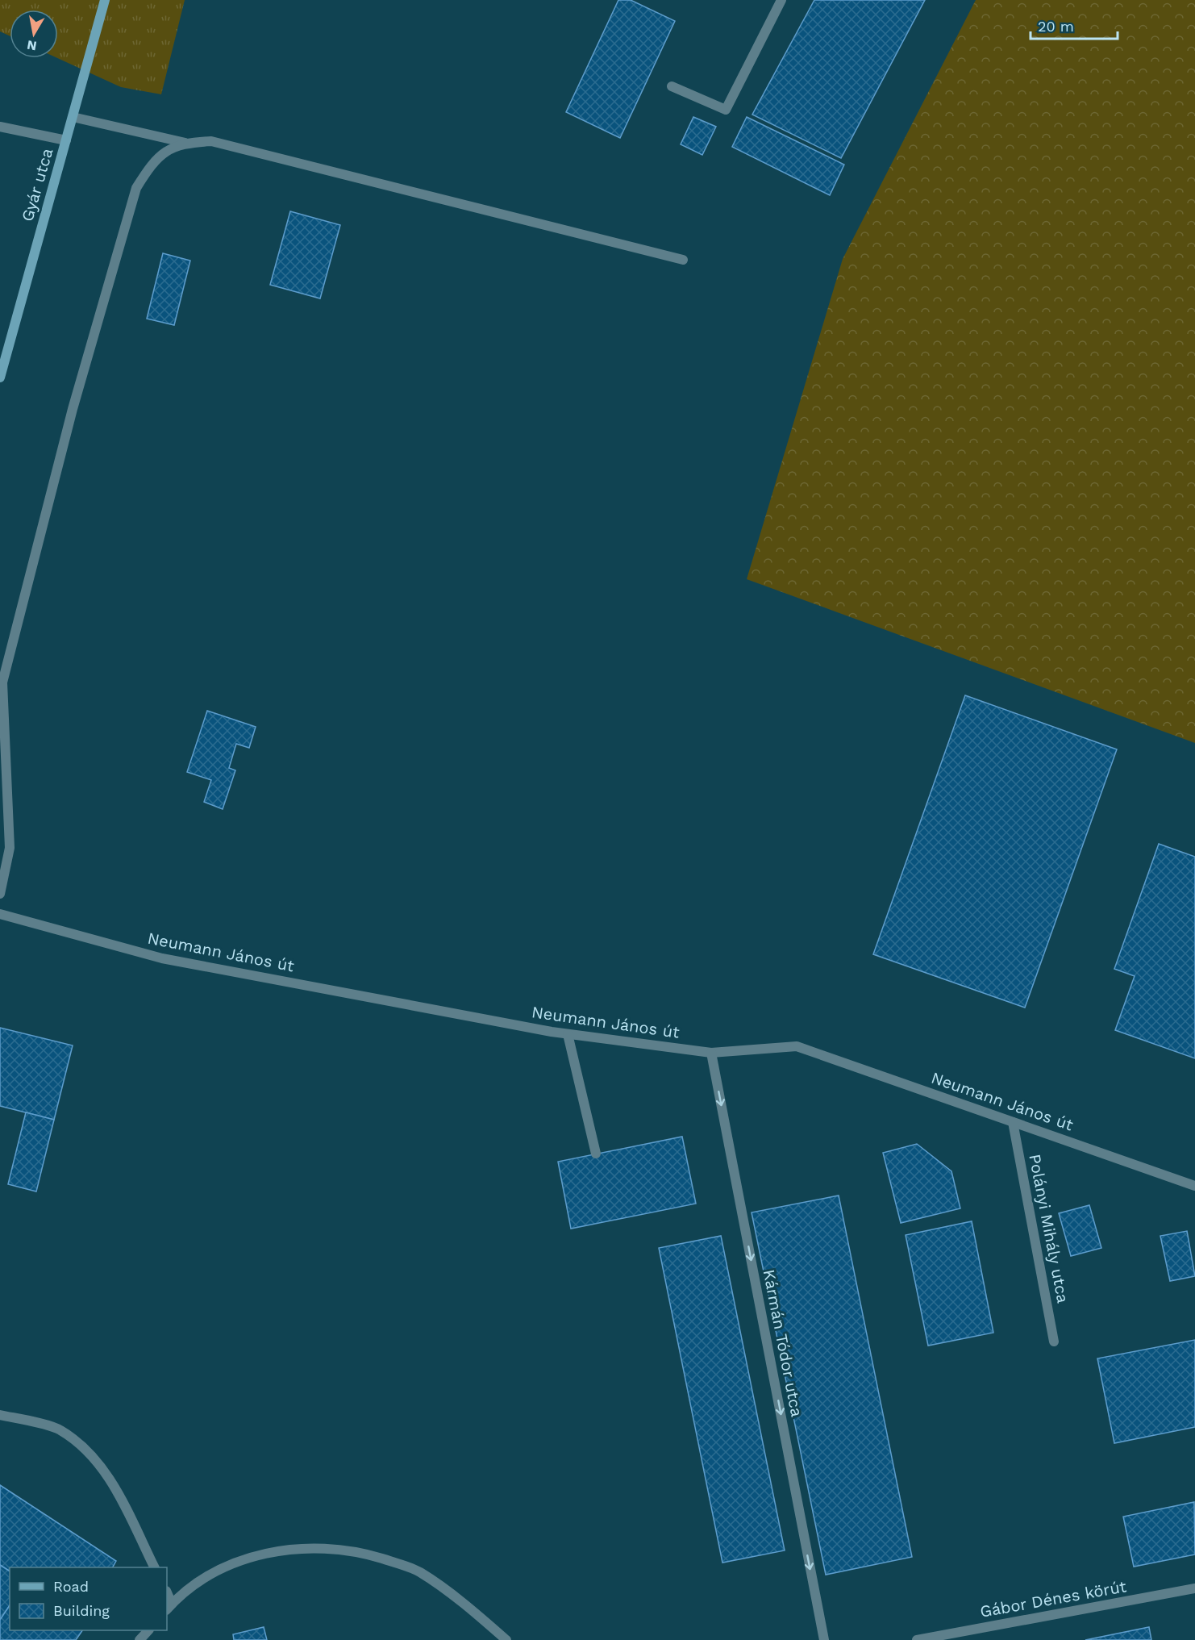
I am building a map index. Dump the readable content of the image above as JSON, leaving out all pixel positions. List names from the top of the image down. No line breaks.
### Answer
{"streets":{"main road":["Gyár utca"],"lane":["Neumann János út","Polányi Mihály utca","Kármán Tódor utca","Gábor Dénes körút"]},"crossings":[["Neumann János út","Polányi Mihály utca"],["Neumann János út","Kármán Tódor utca"]],"one_way":["Kármán Tódor utca"],"legend":["Road","Building"],"scale_bar":"20 m","north":"bottom"}
